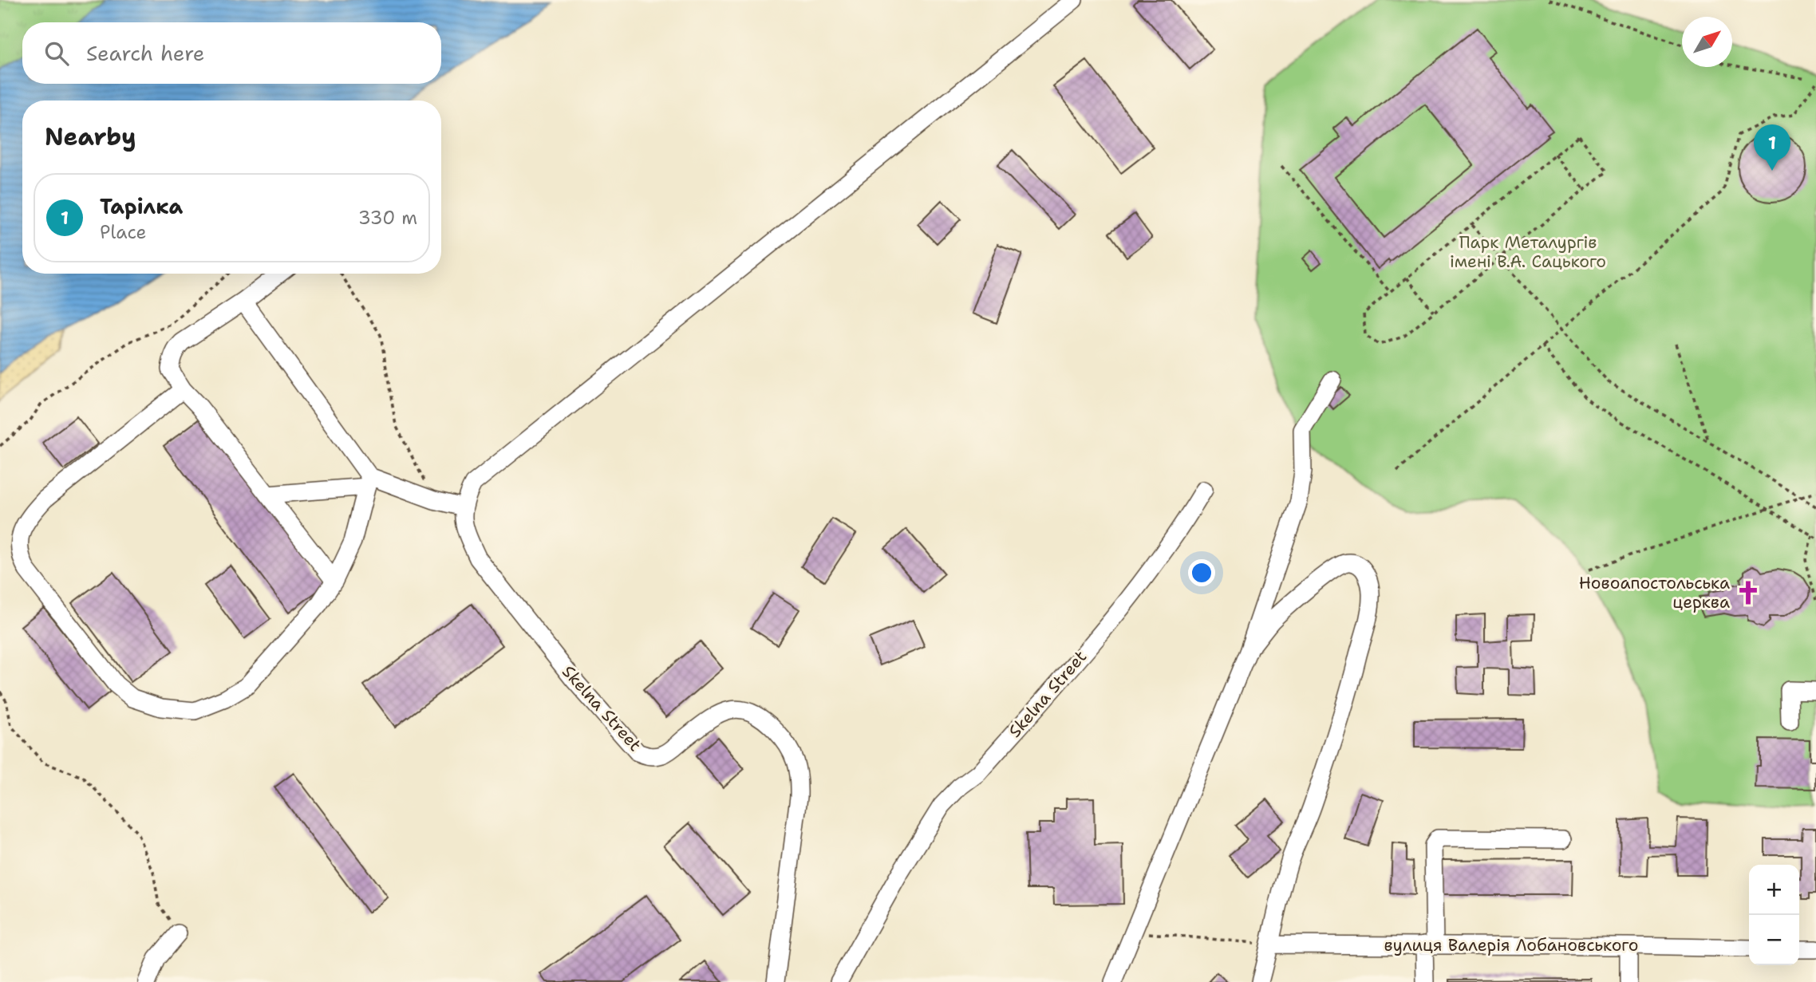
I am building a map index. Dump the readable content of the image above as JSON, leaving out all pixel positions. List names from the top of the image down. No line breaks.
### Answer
{"streets":{"street":["Skelna Street","вулиця Валерія Лобановського"]},"parks":["Парк Металургів імені В.А. Сацького"],"places":{"church":["Новоапостольська церква"]},"north":"top right","page":{"search":"Search here","heading":"Nearby","pins":"1","list":[{"mark":"1","name":"Тарілка","note":"Place","value":"330 m"}],"map_buttons":["+","−"]}}
